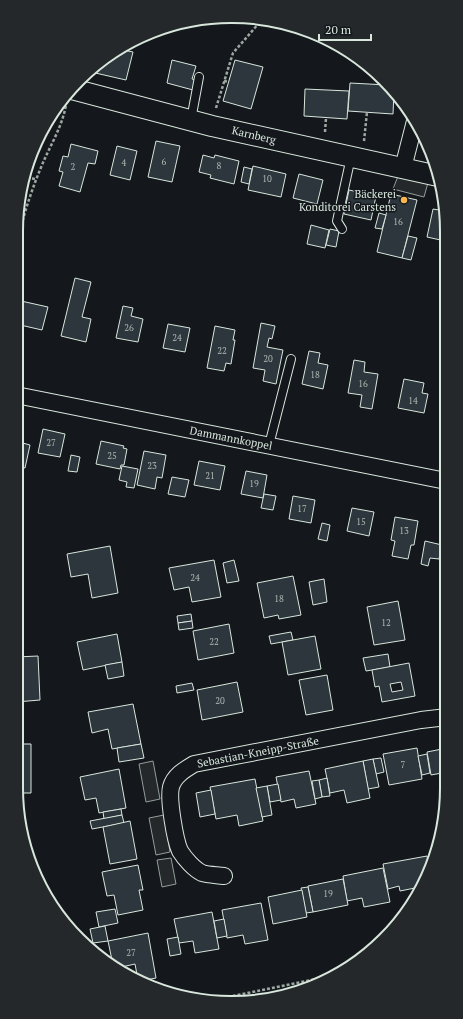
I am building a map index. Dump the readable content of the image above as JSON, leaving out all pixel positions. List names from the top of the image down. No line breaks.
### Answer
{"streets":{"street":["Karnberg","Dammannkoppel","Sebastian-Kneipp-Straße"]},"places":["Bäckerei Konditorei Carstens"],"house_numbers":["6","4","8","2","10","16","26","24","22","20","18","16","14","27","25","23","21","19","17","15","13","24","18","12","22","20","7","19","27"],"scale_bar":"20 m"}
